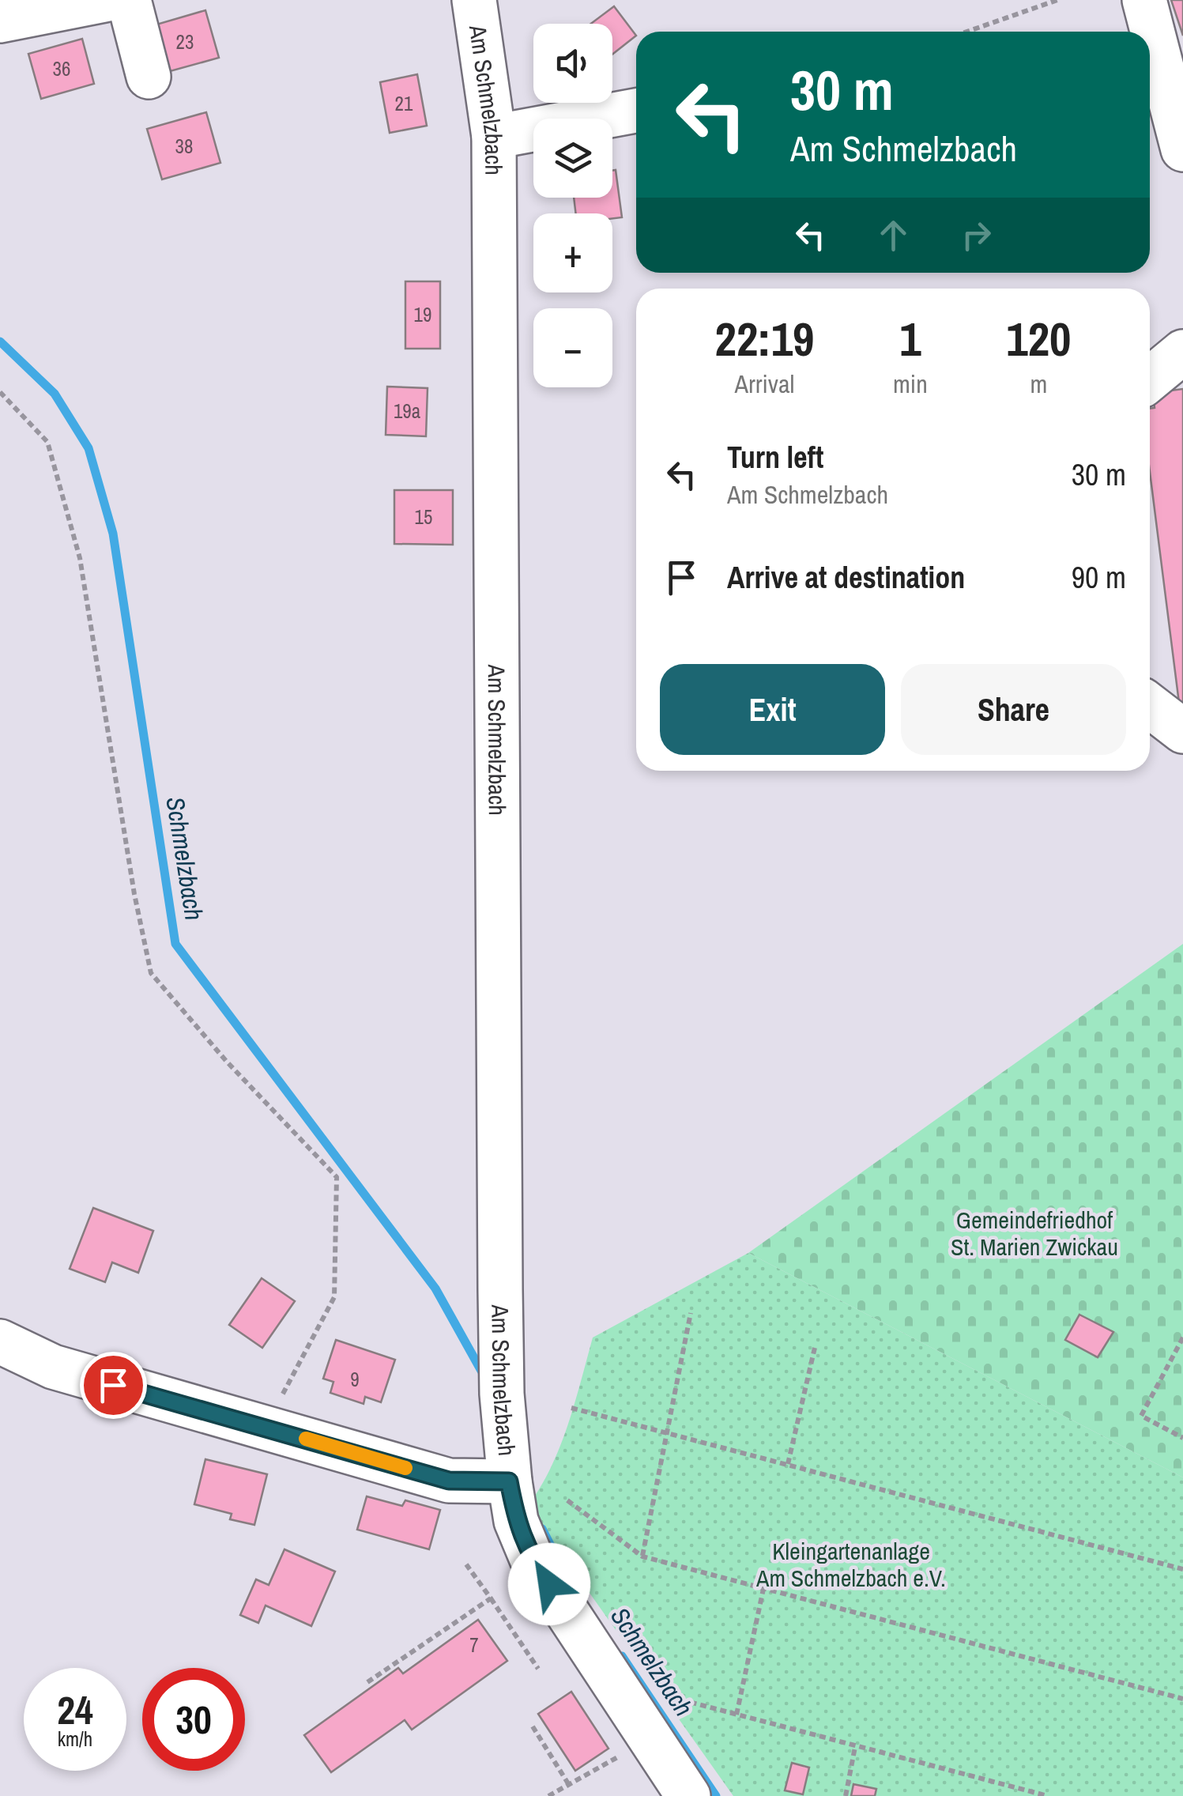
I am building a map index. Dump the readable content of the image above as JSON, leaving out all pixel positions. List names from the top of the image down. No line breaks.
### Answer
{"streets":{"street":["Am Schmelzbach"]},"water":["Schmelzbach"],"parks":["Gemeindefriedhof St. Marien Zwickau","Kleingartenanlage Am Schmelzbach e.V."],"house_numbers":["23","36","21","38","19","19a","15","9","7"],"page":{"map_buttons":["+","−"],"turn":["30 m","Am Schmelzbach"],"eta":["22:19","Arrival","1","min","120","m"],"list":[{"name":"Turn left","note":"Am Schmelzbach","value":"30 m"},{"name":"Arrive at destination","value":"90 m"}],"buttons":["Exit","Share"],"speed":"24 km/h","limit":"30"}}
